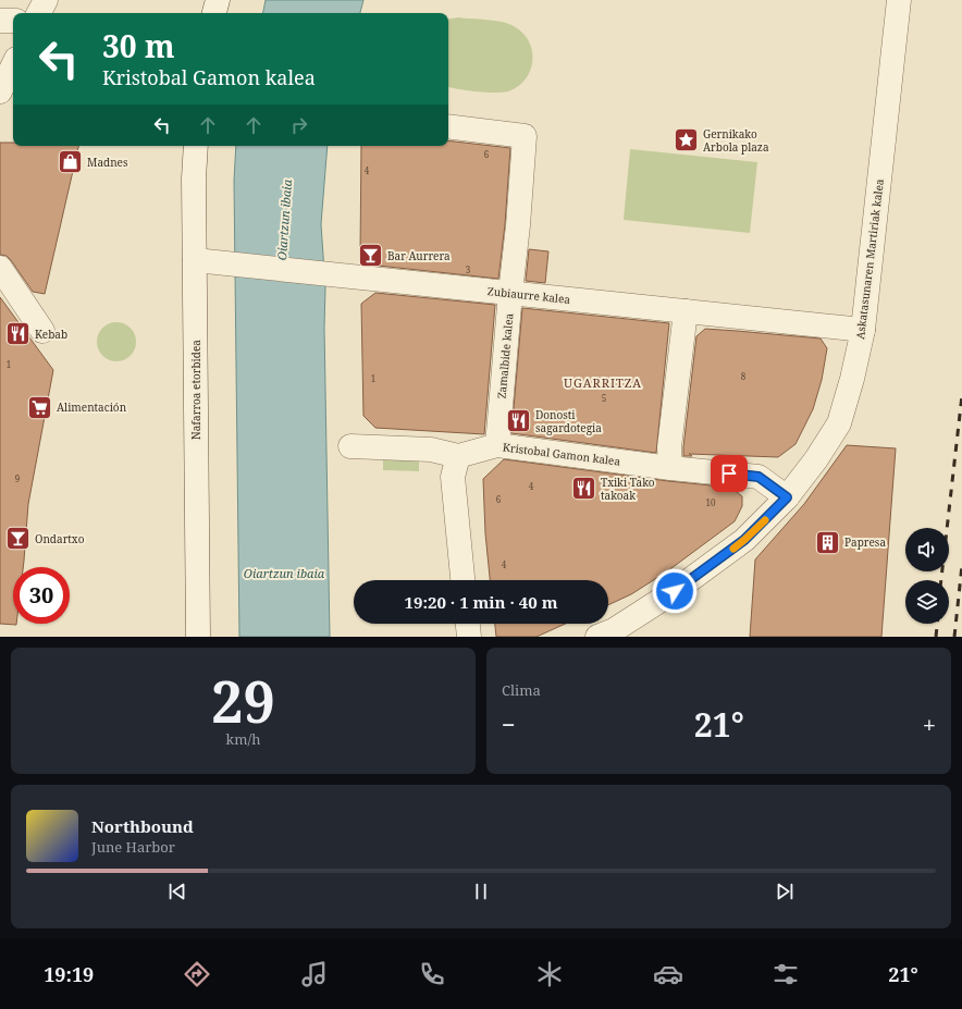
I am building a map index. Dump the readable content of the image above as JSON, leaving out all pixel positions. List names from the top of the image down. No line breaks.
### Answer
{"streets":{"street":["Askatasunaren Martiriak kalea","Zubiaurre kalea","Zamalbide kalea","Nafarroa etorbidea","Kristobal Gamon kalea"]},"crossings":[["Askatasunaren Martiriak kalea","Zubiaurre kalea"],["Askatasunaren Martiriak kalea","Kristobal Gamon kalea"],["Zubiaurre kalea","Zamalbide kalea"],["Zubiaurre kalea","Nafarroa etorbidea"],["Zamalbide kalea","Kristobal Gamon kalea"]],"districts":["UGARRITZA"],"water":["Oiartzun ibaia"],"places":{"place":["Gernikako Arbola plaza"],"shop":["Madnes"],"bar":["Bar Aurrera","Ondartxo"],"restaurant":["Kebab","Donosti sagardotegia","Txiki Tako takoak"],"supermarket":["Alimentación"],"building":["Papresa"]},"house_numbers":["6","4","3","1","8","1","5","9","4","6","10","4"],"page":{"turn":["30 m","Kristobal Gamon kalea"],"limit":"30","trip":"19:20 · 1 min · 40 m","tile":[["29","km/h"],"Clima"],"heat":["−","21°","+"],"song":["Northbound","June Harbor"],"tabs":["19:19","21°"]}}
